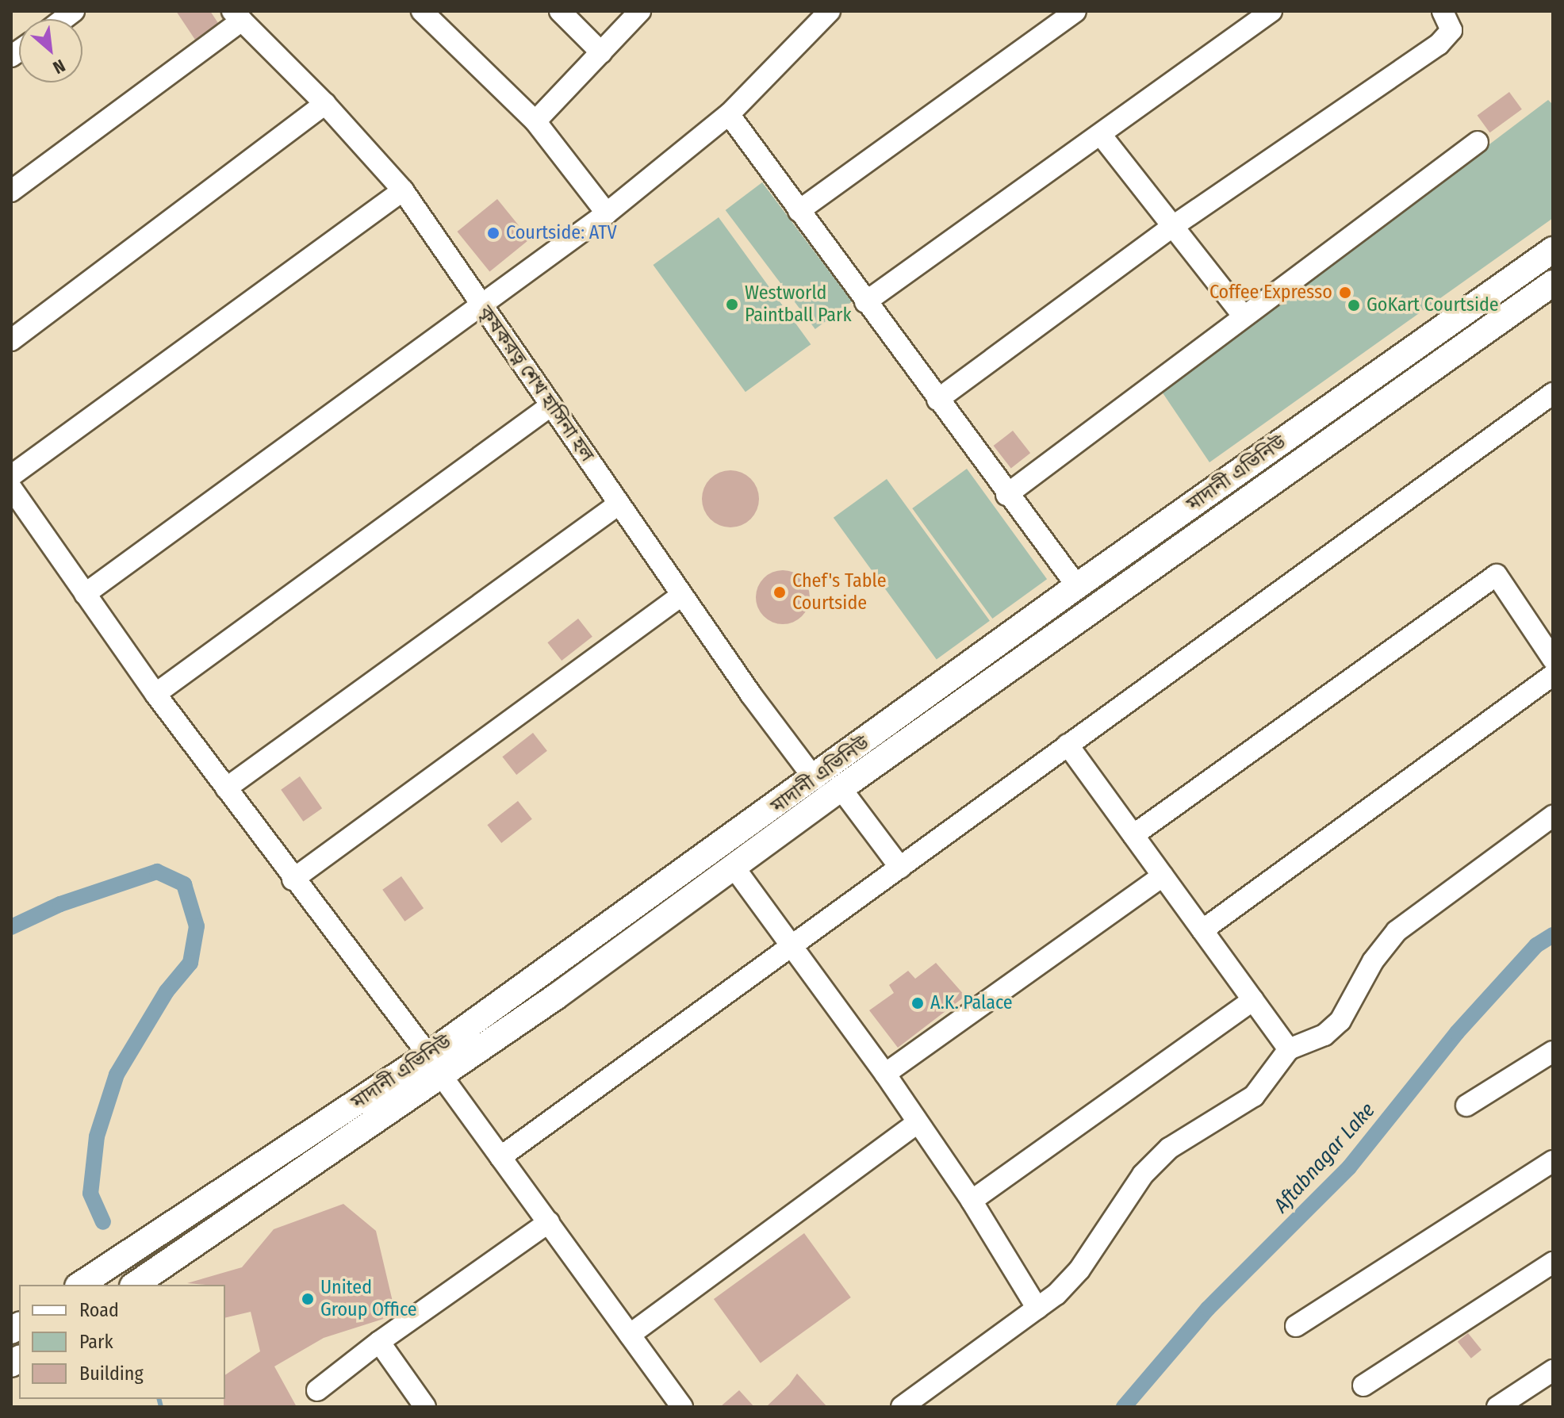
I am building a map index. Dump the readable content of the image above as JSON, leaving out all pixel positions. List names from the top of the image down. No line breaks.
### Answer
{"streets":{"main road":["মাদানী এভিনিউ"],"street":["কৃষকরত্ন শেখ হাসিনা হল"]},"crossings":[["কৃষকরত্ন শেখ হাসিনা হল","মাদানী এভিনিউ"]],"water":["Aftabnagar Lake"],"places":["Courtside: ATV","Coffee Expresso","Westworld Paintball Park","GoKart Courtside","Chef's Table Courtside","A.K. Palace","United Group Office"],"legend":["Road","Park","Building"],"north":"bottom right"}
